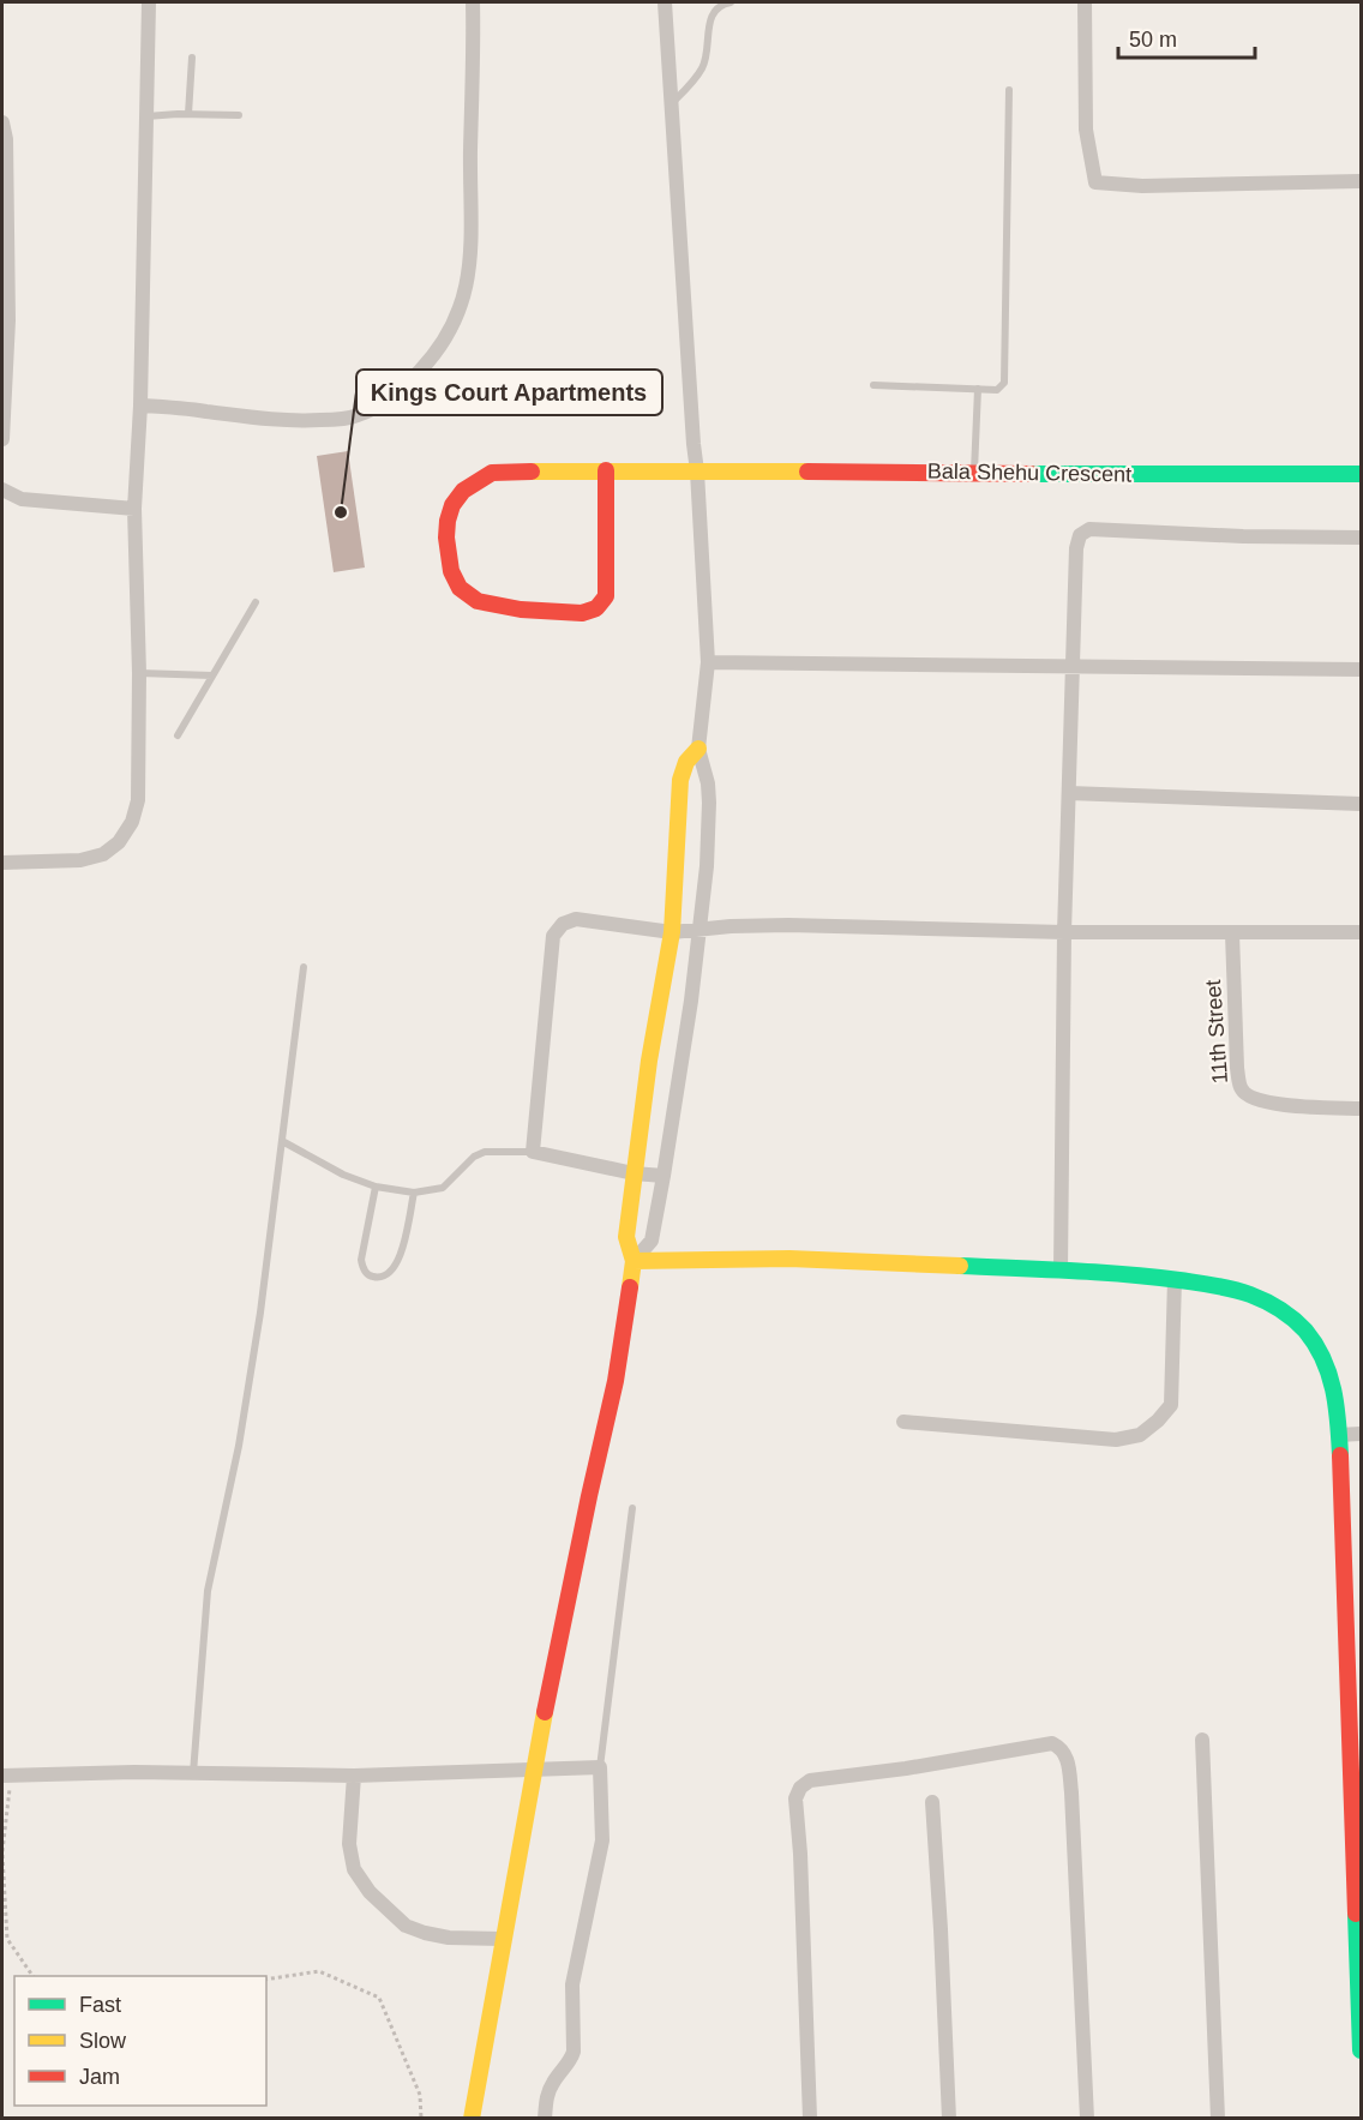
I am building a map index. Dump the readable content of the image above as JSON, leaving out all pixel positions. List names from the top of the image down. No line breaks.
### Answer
{"streets":{"street":["Bala Shehu Crescent","11th Street"]},"places":["Kings Court Apartments"],"legend":["Fast","Slow","Jam"],"scale_bar":"50 m"}
